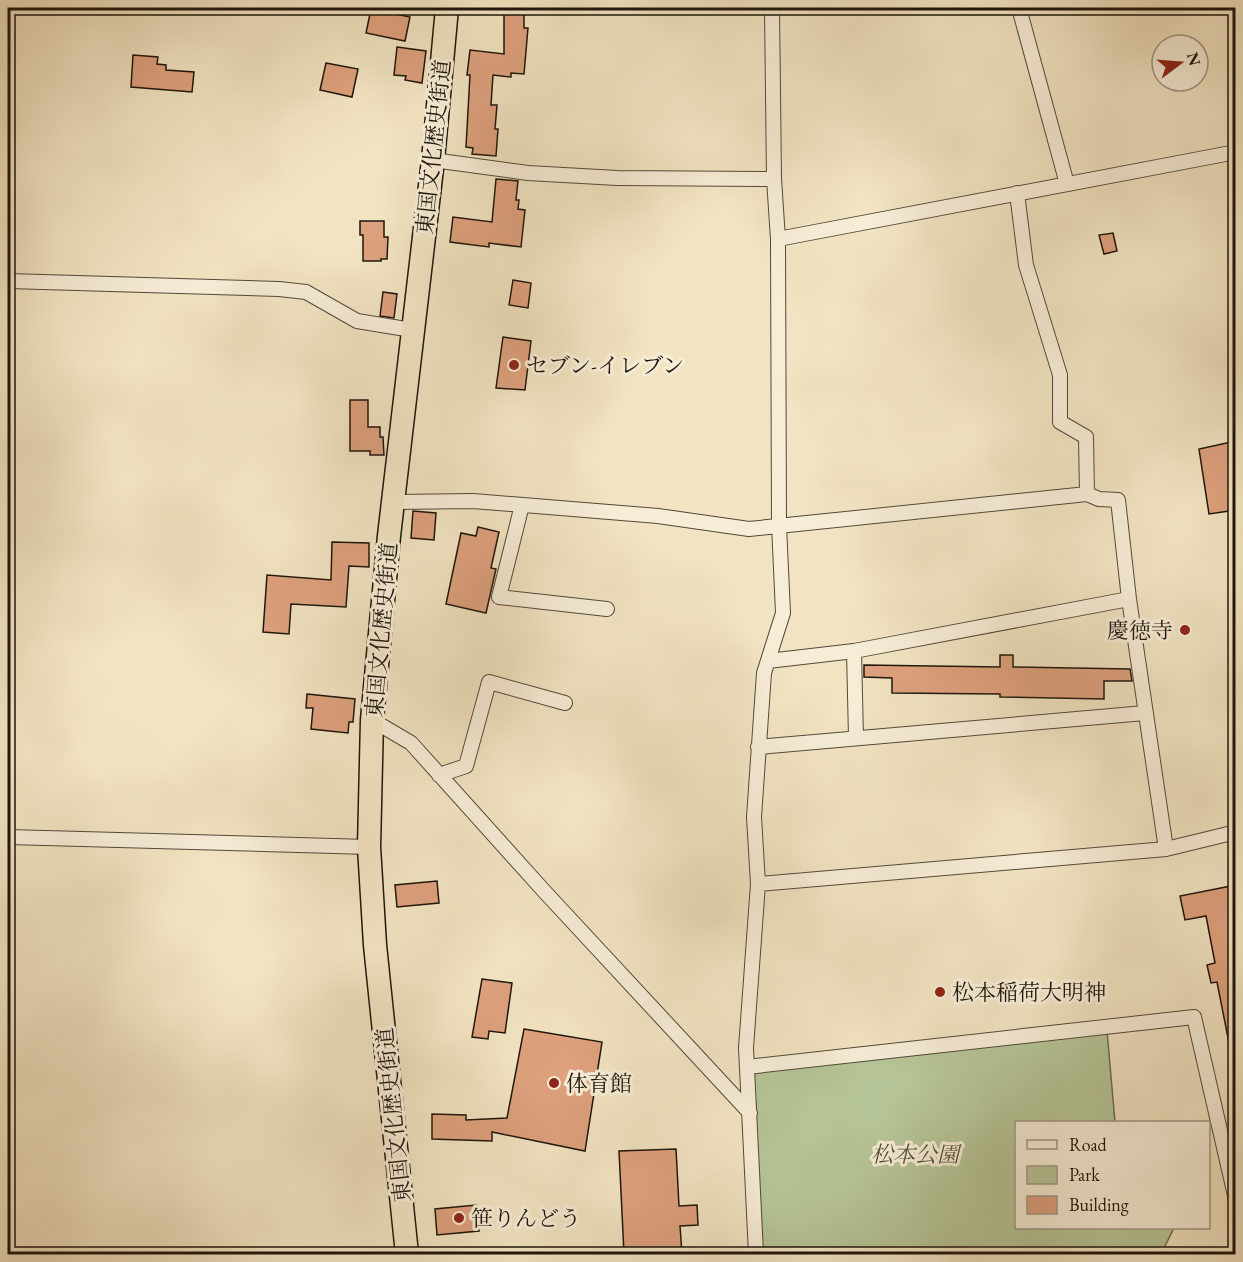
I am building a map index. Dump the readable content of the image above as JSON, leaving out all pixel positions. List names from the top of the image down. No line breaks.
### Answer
{"streets":{"highway":["東国文化歴史街道"]},"parks":["松本公園"],"places":["セブン-イレブン","慶徳寺","松本稲荷大明神","体育館","笹りんどう"],"legend":["Road","Park","Building"],"north":"right"}
